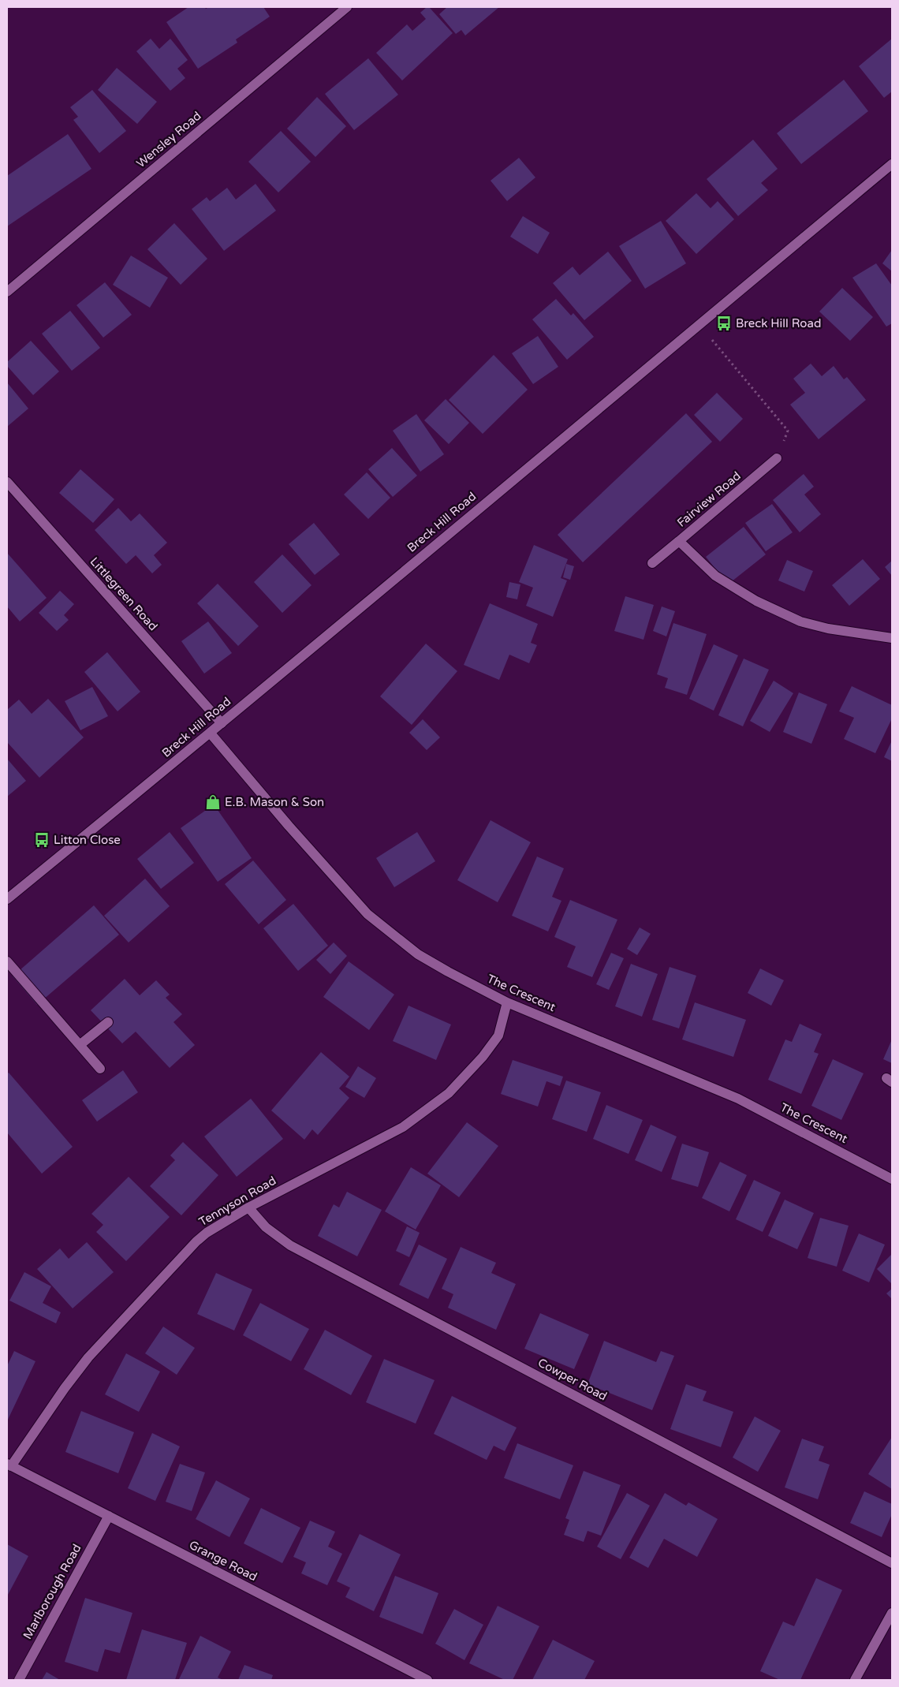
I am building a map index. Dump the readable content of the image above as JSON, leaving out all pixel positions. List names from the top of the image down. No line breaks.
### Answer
{"streets":{"street":["Wensley Road","Fairview Road","Breck Hill Road","Littlegreen Road","The Crescent","Tennyson Road","Cowper Road","Grange Road","Marlborough Road"]},"crossings":[["Breck Hill Road","Littlegreen Road"],["Breck Hill Road","The Crescent"],["The Crescent","Tennyson Road"],["Tennyson Road","Cowper Road"],["Tennyson Road","Grange Road"],["Grange Road","Marlborough Road"]],"places":{"bus stop":["Breck Hill Road","Litton Close"],"shop":["E.B. Mason & Son"]}}
